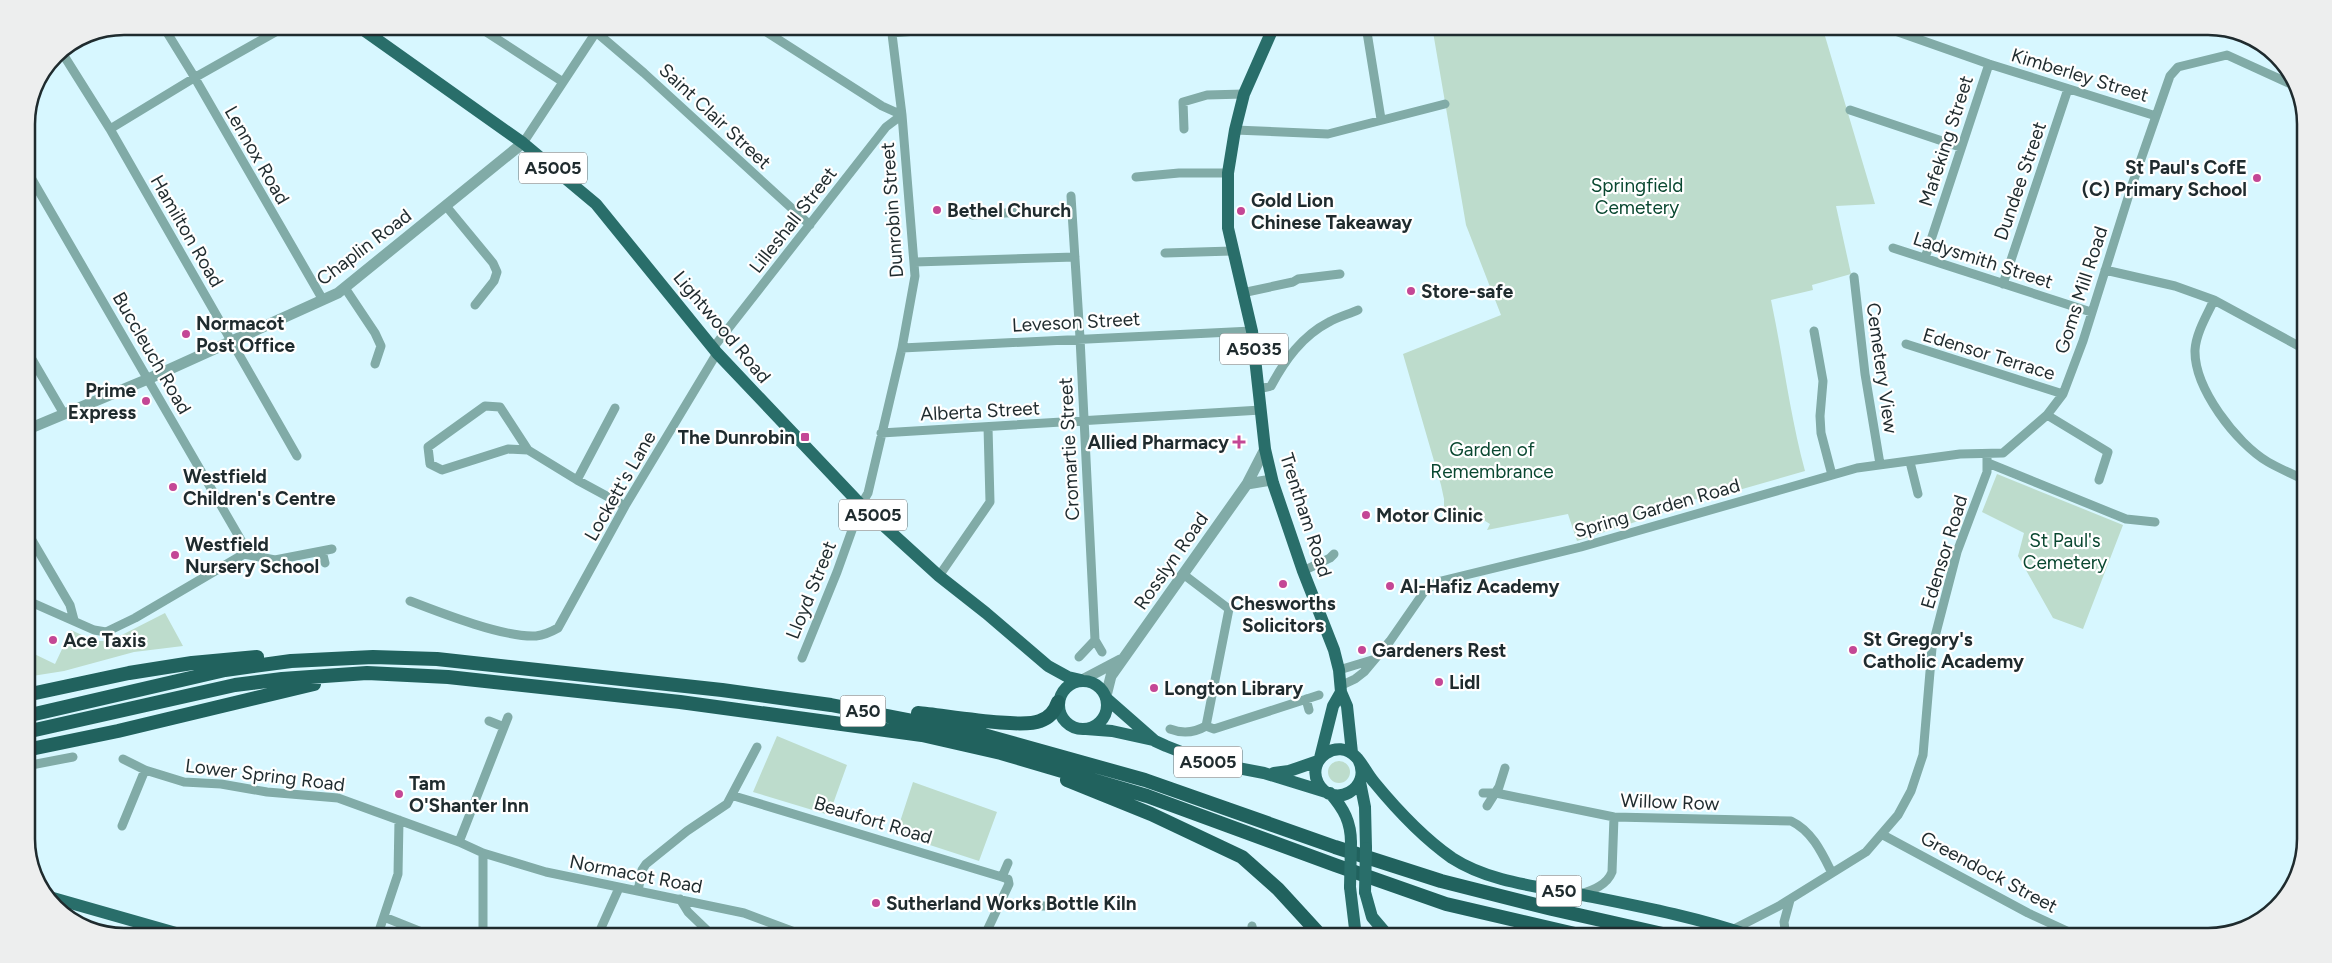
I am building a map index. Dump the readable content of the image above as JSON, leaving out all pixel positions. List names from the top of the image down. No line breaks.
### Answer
{"streets":{"highway":["A50"],"main road":["A5005","Lightwood Road","A5035","Trentham Road"],"street":["Kimberley Street","Saint Clair Street","Mafeking Street","Lennox Road","Dundee Street","Dunrobin Street","Lilleshall Street","Hamilton Road","Chaplin Road","Ladysmith Street","Goms Mill Road","Leveson Street","Buccleuch Road","Edensor Terrace","Cemetery View","Alberta Street","Cromartie Street","Lockett's Lane","Spring Garden Road","Edensor Road","Rosslyn Road","Lloyd Street","Lower Spring Road","Willow Row","Beaufort Road","Greendock Street","Normacot Road"]},"crossings":[["Kimberley Street","Mafeking Street"],["Kimberley Street","Dundee Street"],["Kimberley Street","Goms Mill Road"],["Saint Clair Street","Lilleshall Street"],["Mafeking Street","Ladysmith Street"],["Lennox Road","Chaplin Road"],["A5005","Lightwood Road"],["A5005","A5035"],["A5005","Rosslyn Road"],["A5005","A50"],["Dundee Street","Ladysmith Street"],["Dunrobin Street","Lilleshall Street"],["Dunrobin Street","Leveson Street"],["Dunrobin Street","Lightwood Road"],["Dunrobin Street","Alberta Street"],["Dunrobin Street","Lloyd Street"],["Lilleshall Street","Lightwood Road"],["Lilleshall Street","Lockett's Lane"],["Hamilton Road","Chaplin Road"],["Chaplin Road","Lightwood Road"],["Chaplin Road","Buccleuch Road"],["Ladysmith Street","Goms Mill Road"],["Goms Mill Road","Edensor Terrace"],["Goms Mill Road","Spring Garden Road"],["Goms Mill Road","Edensor Road"],["Leveson Street","Cromartie Street"],["Leveson Street","Trentham Road"],["Lightwood Road","Lockett's Lane"],["Lightwood Road","Rosslyn Road"],["Lightwood Road","Lloyd Street"],["A5035","Spring Garden Road"],["A5035","Trentham Road"],["A5035","A50"],["Cemetery View","Spring Garden Road"],["Alberta Street","Cromartie Street"],["Alberta Street","Trentham Road"],["Spring Garden Road","Trentham Road"],["Spring Garden Road","Edensor Road"],["Trentham Road","Rosslyn Road"],["Edensor Road","Willow Row"],["Edensor Road","Greendock Street"],["Lower Spring Road","Normacot Road"]],"parks":["Springfield Cemetery","Garden of Remembrance","St Paul's Cemetery"],"places":{"other":["St Paul's CofE (C) Primary School","Bethel Church","Gold Lion Chinese Takeaway","Store-safe","Normacot Post Office","Prime Express","Westfield Children's Centre","Motor Clinic","Westfield Nursery School","Chesworths Solicitors","Al-Hafiz Academy","Ace Taxis","Gardeners Rest","St Gregory's Catholic Academy","Lidl","Longton Library","Tam O'Shanter Inn","Sutherland Works Bottle Kiln"],"transit":["The Dunrobin"],"health":["Allied Pharmacy"]}}
